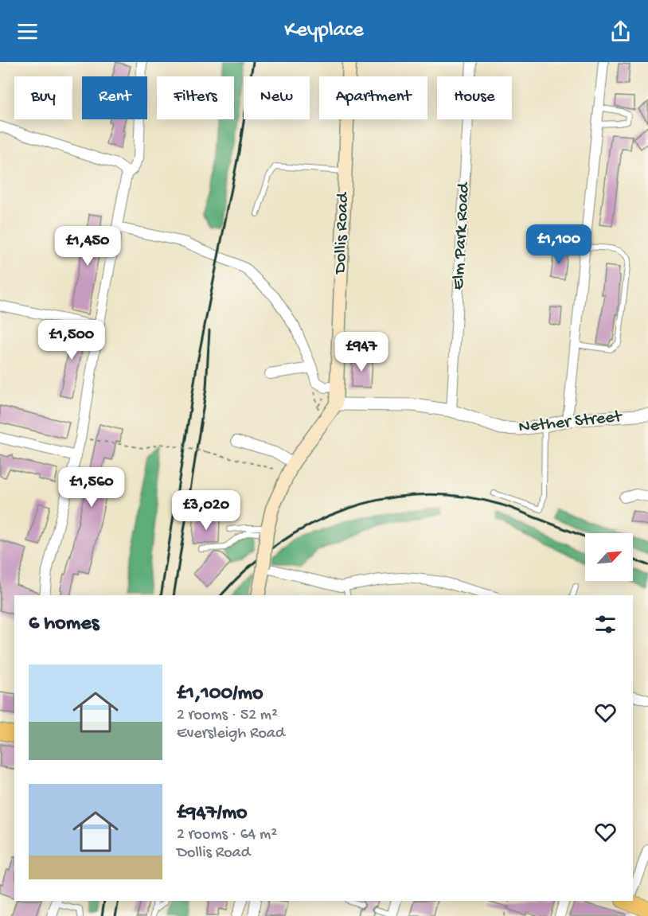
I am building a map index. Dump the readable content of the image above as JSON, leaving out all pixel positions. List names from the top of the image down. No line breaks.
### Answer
{"streets":{"main road":["Dollis Road"],"street":["Elm Park Road","Nether Street"]},"crossings":[["Dollis Road","Nether Street"],["Elm Park Road","Nether Street"]],"north":"top right","page":{"header":"Keyplace","chip":["Buy","Rent","Filters","New","Apartment","House"],"price":["£1,100","£1,450","£1,500","£947","£1,560","£3,020"],"heading":"6 homes","list":[{"name":"£1,100/mo","note":"2 rooms · 52 m² · Eversleigh Road"},{"name":"£947/mo","note":"2 rooms · 64 m² · Dollis Road"}]}}
